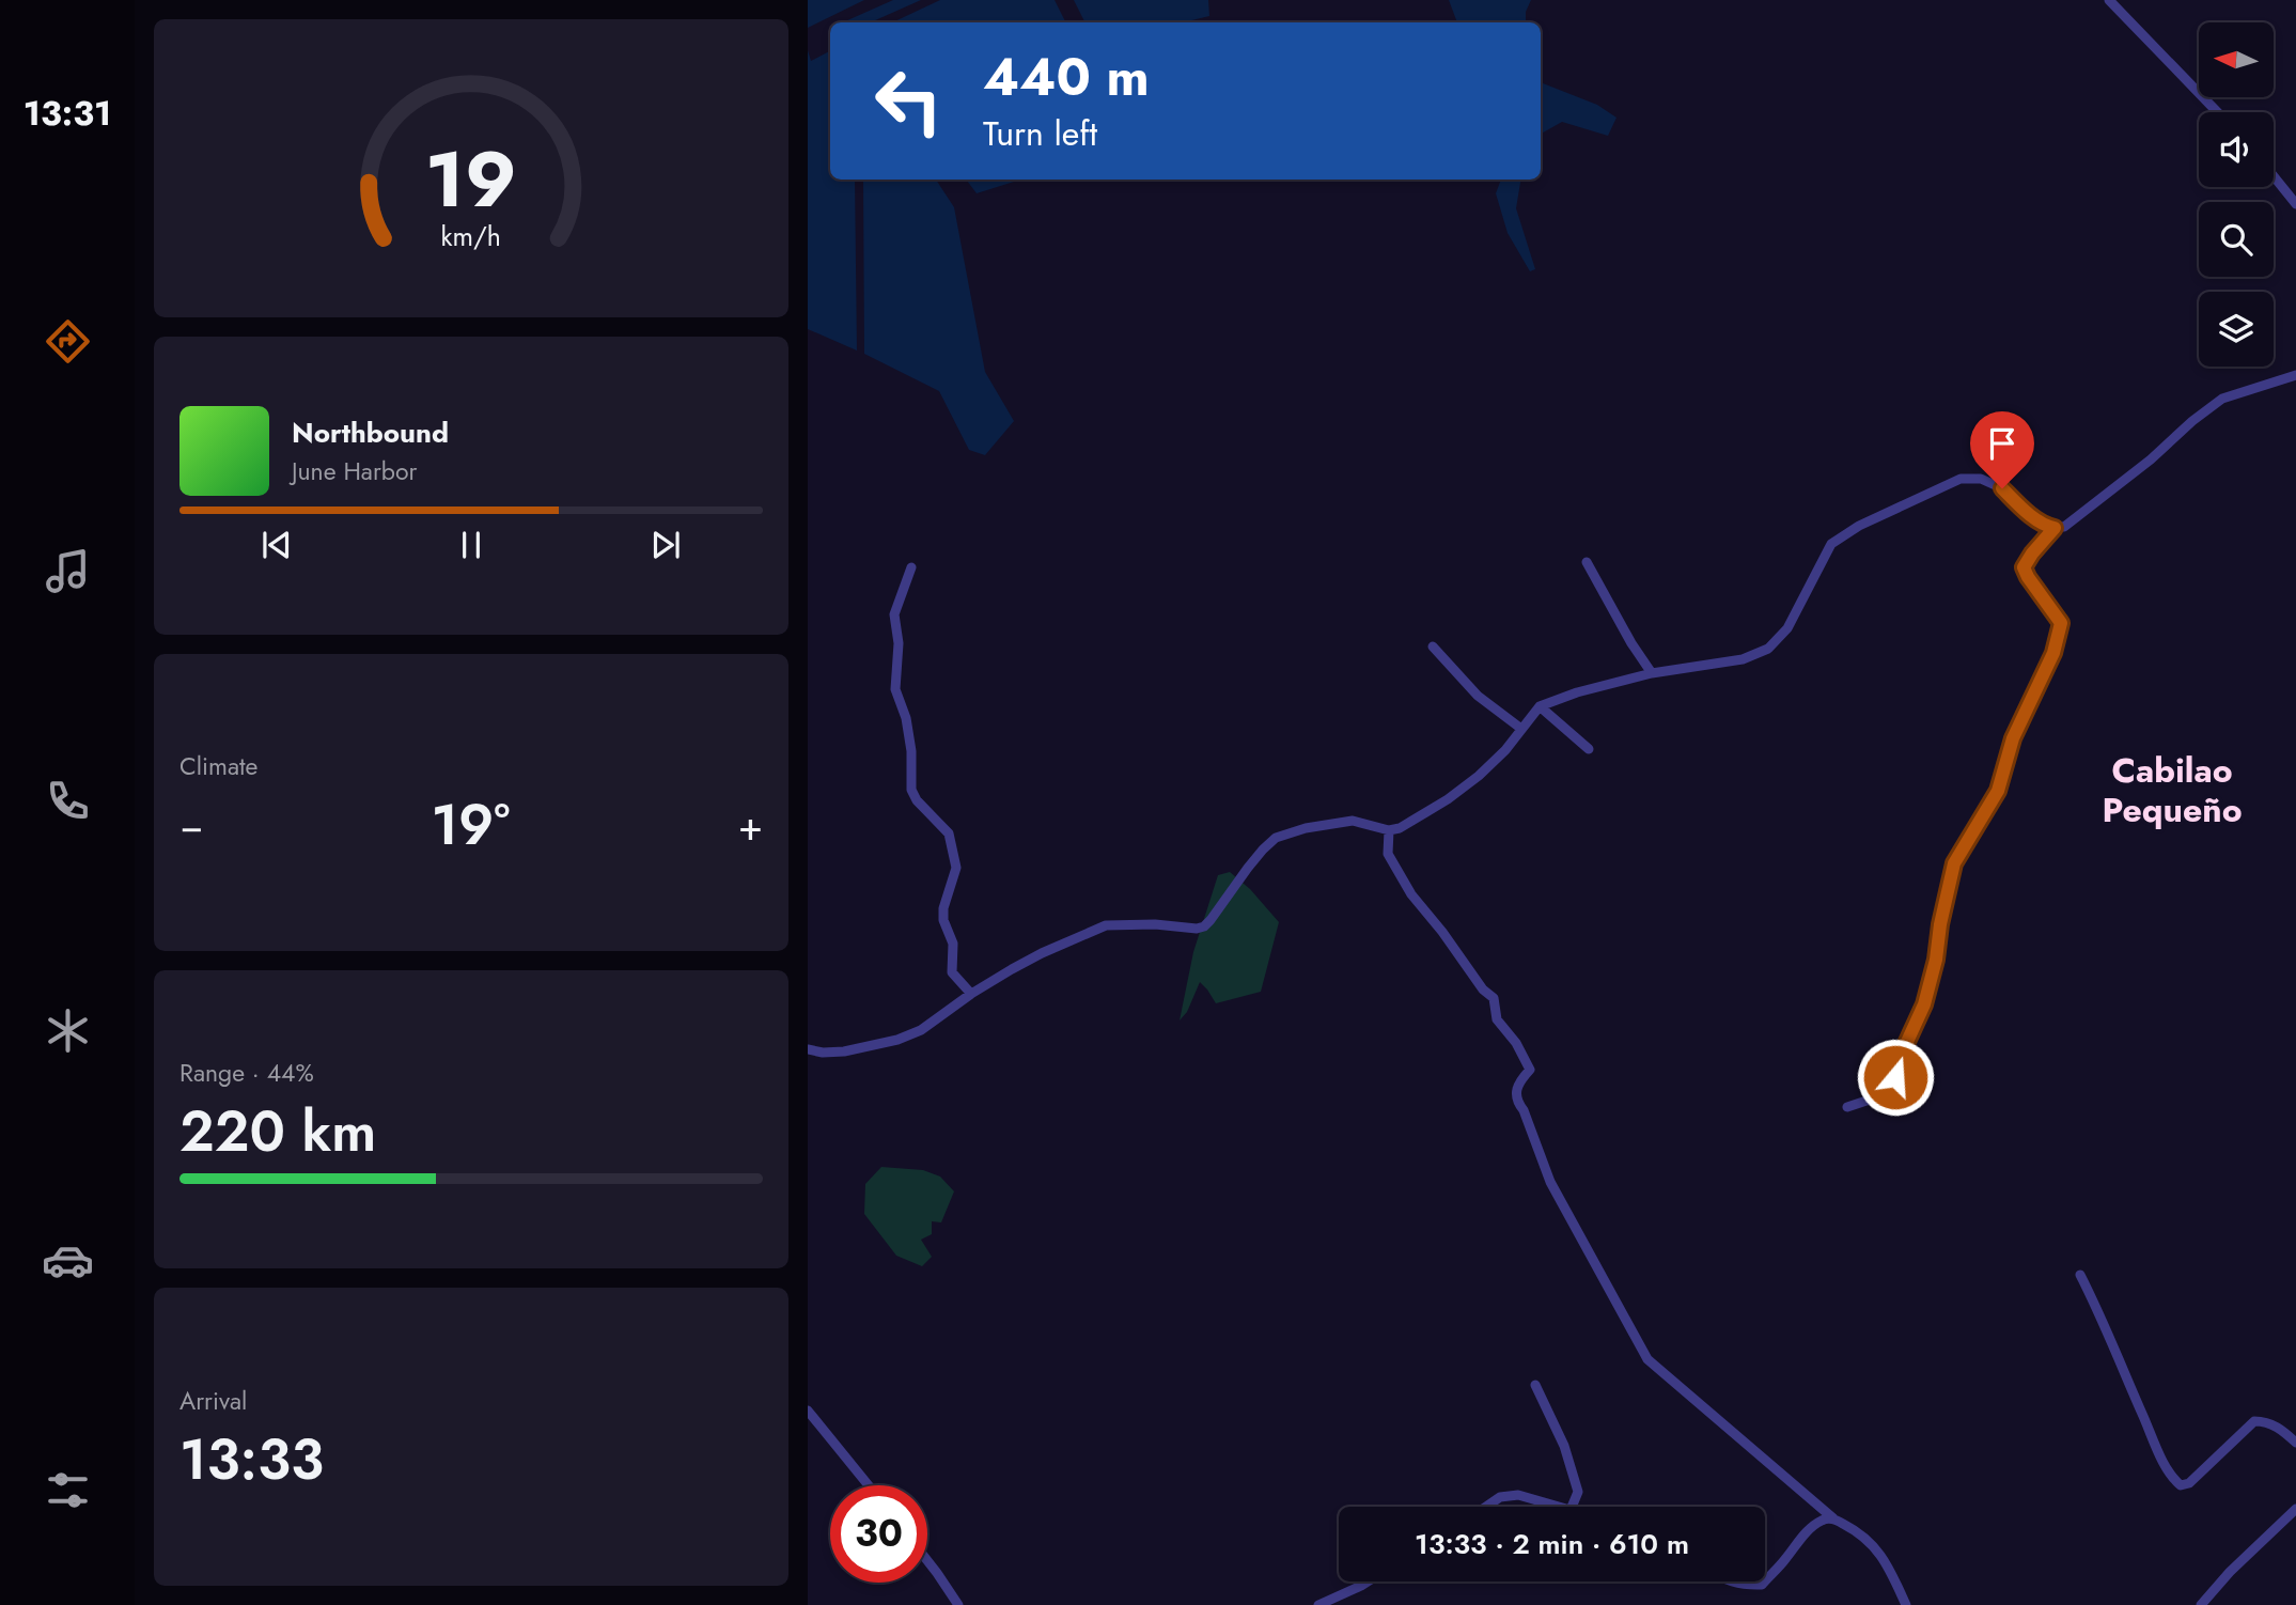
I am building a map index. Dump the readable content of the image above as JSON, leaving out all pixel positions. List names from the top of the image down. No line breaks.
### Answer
{"districts":["Cabilao Pequeño"],"north":"left","page":{"tabs":"13:31","turn":["440 m","Turn left"],"song":["Northbound","June Harbor"],"tile":["Climate",["Range · 44%","220 km"],["Arrival","13:33"]],"heat":["−","19°","+"],"limit":"30","trip":"13:33 · 2 min · 610 m","gauge":["19","km/h"]}}
